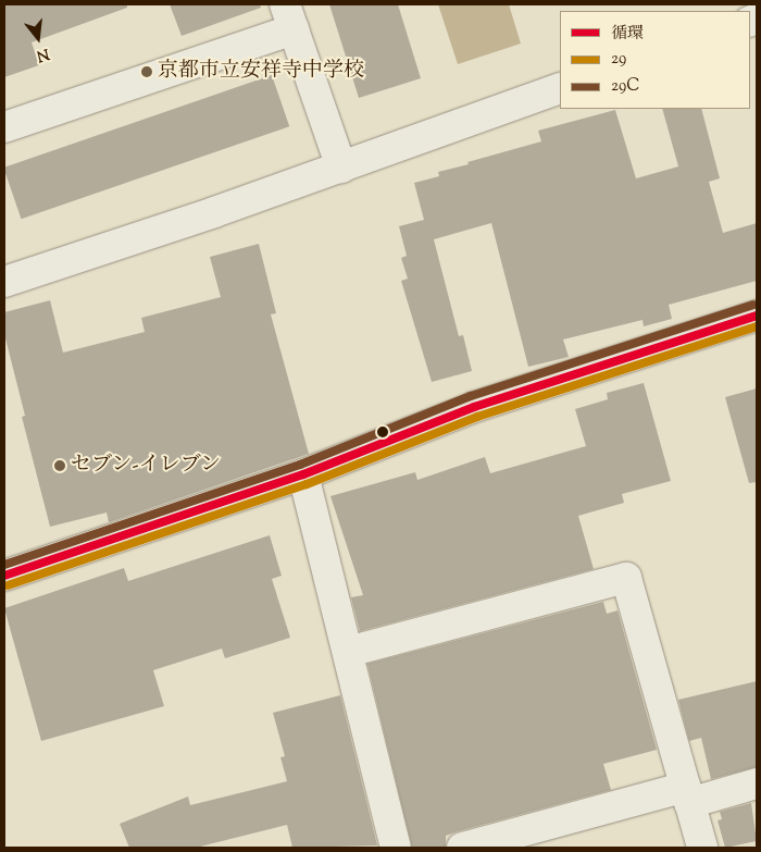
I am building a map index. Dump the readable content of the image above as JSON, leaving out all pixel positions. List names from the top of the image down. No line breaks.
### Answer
{"places":["京都市立安祥寺中学校","セブン-イレブン"],"lines":["transit line 29C","transit line 循環","transit line 29"],"legend":["循環","29","29C"],"north":"bottom"}
